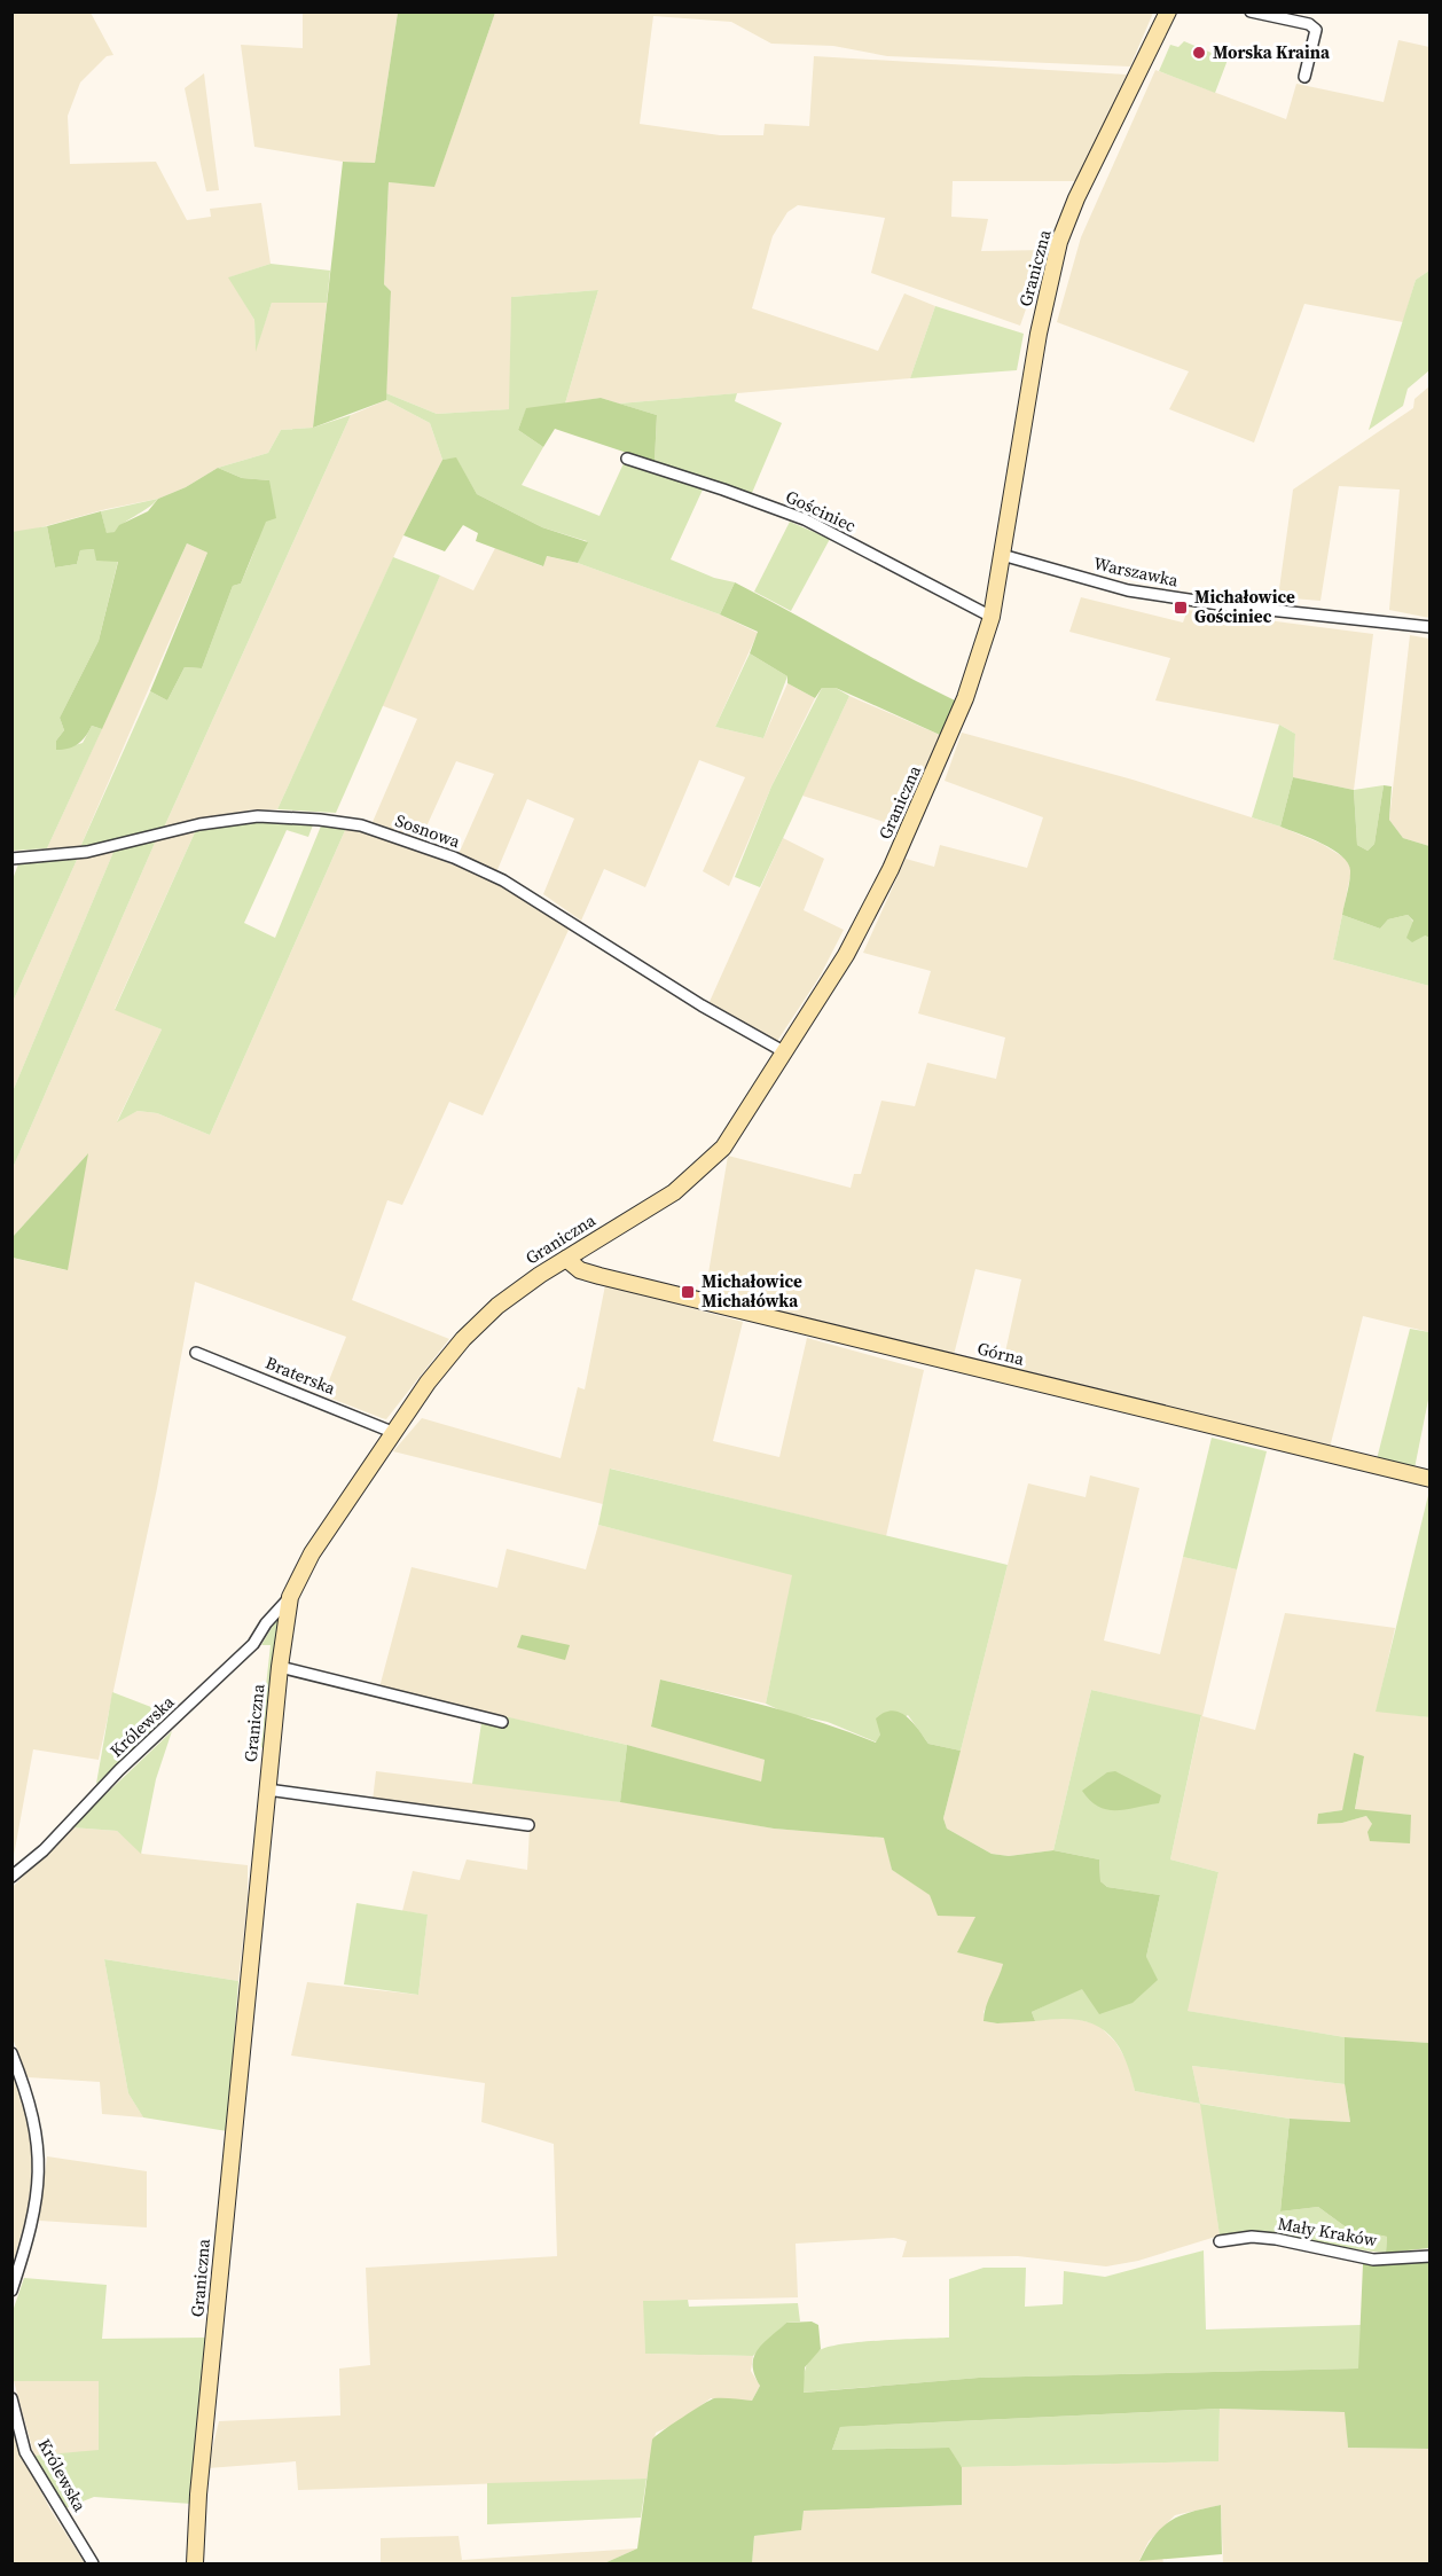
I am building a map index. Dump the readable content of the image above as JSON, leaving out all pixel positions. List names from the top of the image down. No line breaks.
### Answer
{"streets":{"street":["Graniczna","Gościniec","Warszawka","Sosnowa","Górna","Braterska","Królewska","Mały Kraków"]},"crossings":[["Graniczna","Gościniec"],["Graniczna","Warszawka"],["Graniczna","Sosnowa"],["Graniczna","Górna"],["Graniczna","Braterska"],["Graniczna","Królewska"]],"places":{"other":["Morska Kraina"],"transit":["Michałowice Gościniec","Michałowice Michałówka"]}}
